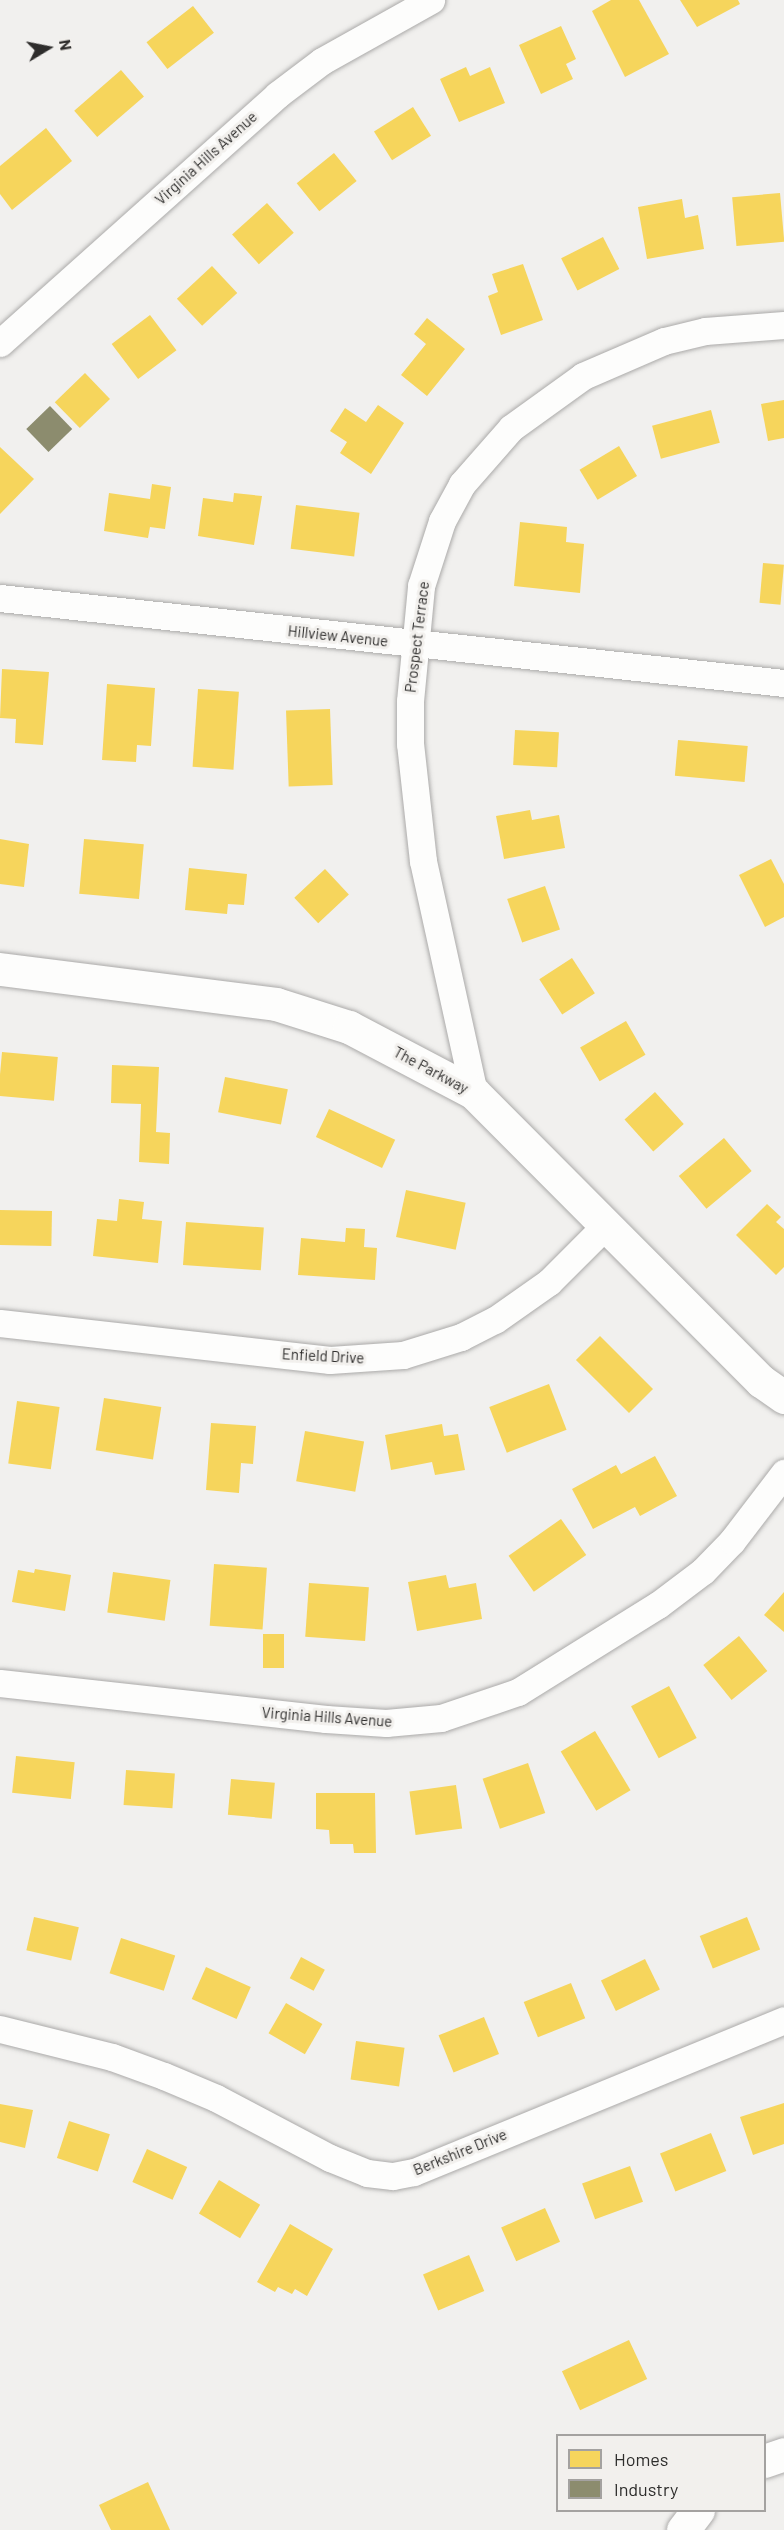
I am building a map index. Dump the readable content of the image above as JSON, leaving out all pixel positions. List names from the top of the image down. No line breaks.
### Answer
{"streets":{"street":["Virginia Hills Avenue","Hillview Avenue","Prospect Terrace","The Parkway","Enfield Drive","Berkshire Drive"]},"crossings":[["Hillview Avenue","Prospect Terrace"],["Prospect Terrace","The Parkway"],["The Parkway","Enfield Drive"]],"legend":["Homes","Industry"],"north":"right"}
